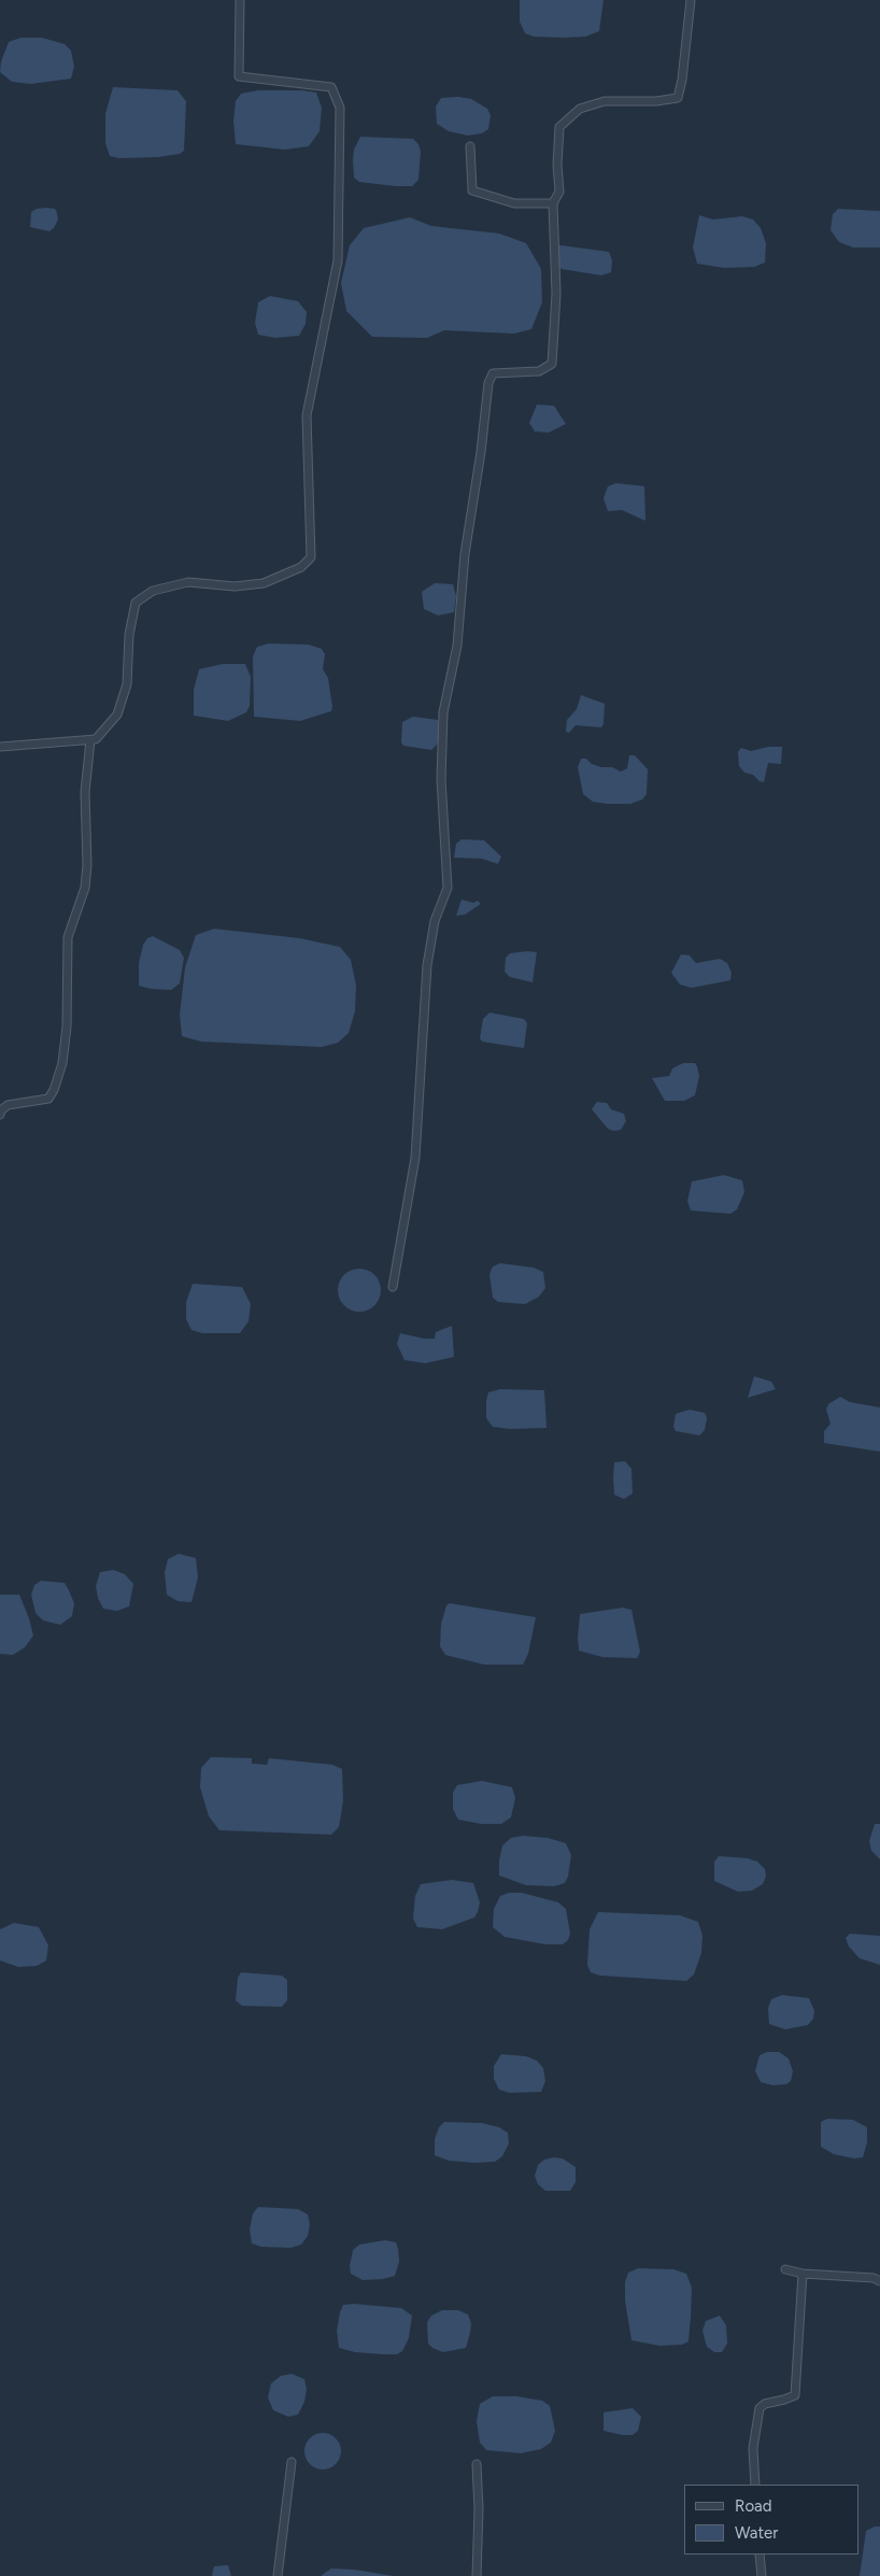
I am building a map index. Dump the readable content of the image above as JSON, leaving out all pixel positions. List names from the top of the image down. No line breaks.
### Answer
{"legend":["Road","Water"]}
